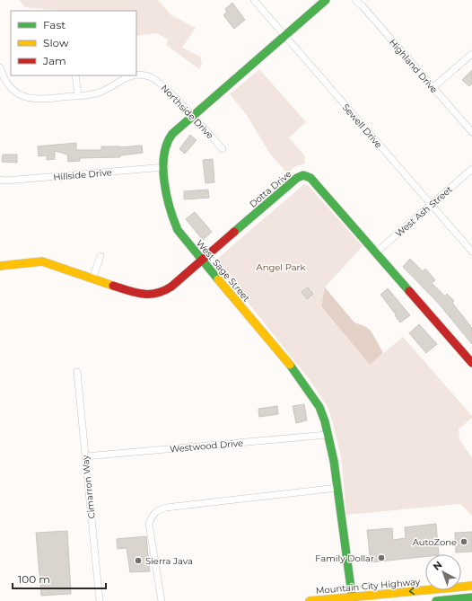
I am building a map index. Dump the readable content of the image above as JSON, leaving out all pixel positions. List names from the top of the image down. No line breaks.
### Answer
{"streets":{"street":["Highland Drive","Northside Drive","Sewell Drive","Hillside Drive","Dotta Drive","West Ash Street","West Sage Street","Westwood Drive","Cimarron Way","Mountain City Highway"]},"crossings":[["Northside Drive","West Sage Street"],["Sewell Drive","West Ash Street"],["Sewell Drive","West Sage Street"],["Hillside Drive","West Sage Street"],["Dotta Drive","West Ash Street"],["Dotta Drive","West Sage Street"],["West Sage Street","Westwood Drive"],["West Sage Street","Mountain City Highway"],["Westwood Drive","Cimarron Way"]],"one_way":["Mountain City Highway"],"parks":["Angel Park"],"places":["AutoZone","Family Dollar","Sierra Java"],"legend":["Fast","Slow","Jam"],"scale_bar":"100 m","north":"top left"}
